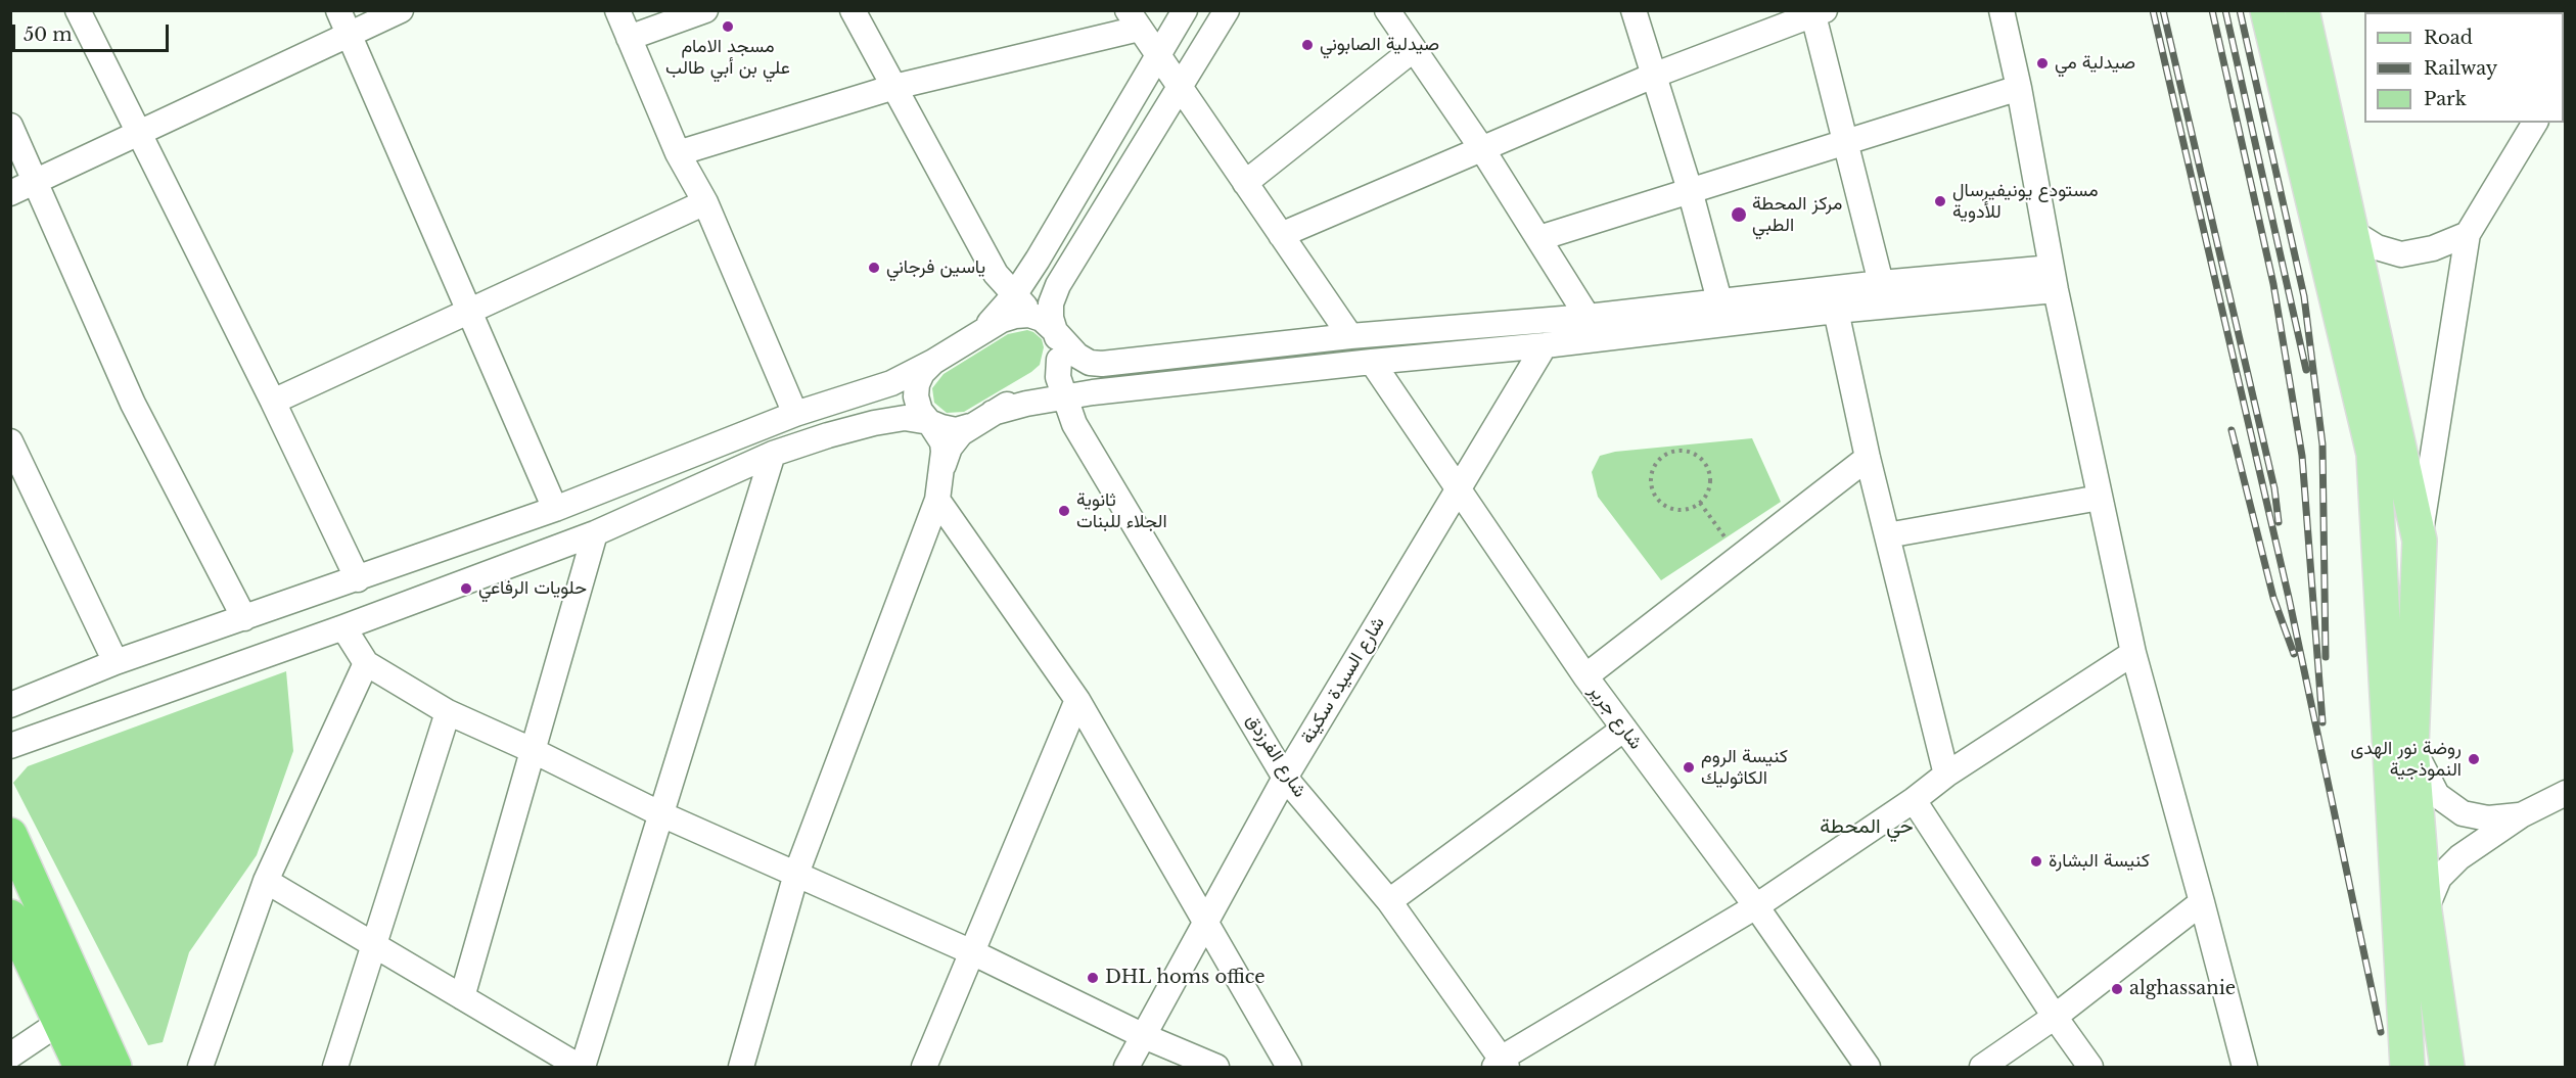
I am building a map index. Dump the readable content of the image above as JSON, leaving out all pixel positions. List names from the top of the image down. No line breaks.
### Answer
{"streets":{"street":["شارع السيدة سكينة","شارع جرير","شارع الفرزدق"]},"crossings":[["شارع السيدة سكينة","شارع جرير"],["شارع السيدة سكينة","شارع الفرزدق"]],"districts":["حي المحطة"],"places":["مسجد الامام علي بن أبي طالب","صيدلية الصابوني","صيدلية مي","مستودع يونيفيرسال للأدوية","مركز المحطة الطبي","ياسين فرجاني","ثانوية الجلاء للبنات","حلويات الرفاعي","روضة نور الهدى النموذجية","كنيسة الروم الكاثوليك","كنيسة البشارة","DHL homs office","alghassanie"],"legend":["Road","Railway","Park"],"scale_bar":"50 m"}
